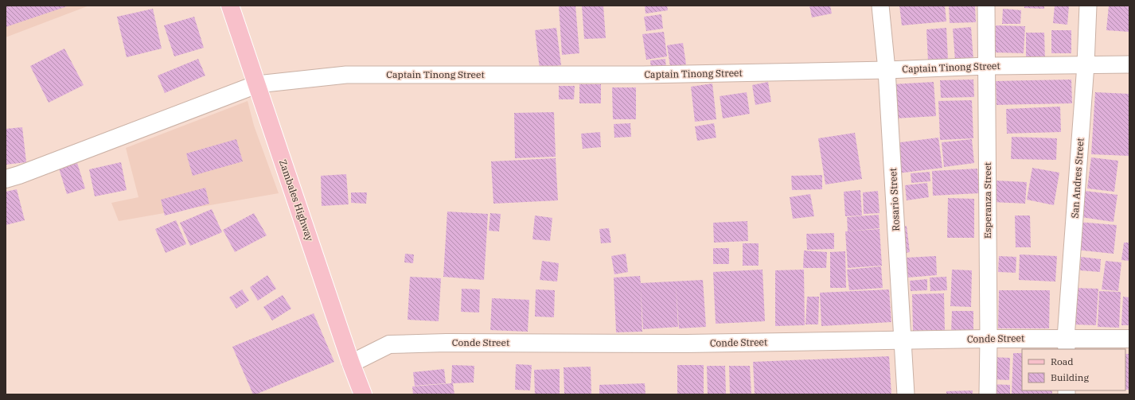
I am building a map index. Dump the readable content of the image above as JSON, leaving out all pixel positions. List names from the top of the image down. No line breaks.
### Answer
{"streets":{"main road":["Zambales Highway"],"street":["Captain Tinong Street","San Andres Street","Rosario Street","Esperanza Street","Conde Street"]},"crossings":[["Captain Tinong Street","San Andres Street"],["Captain Tinong Street","Rosario Street"],["Captain Tinong Street","Zambales Highway"],["Captain Tinong Street","Esperanza Street"],["San Andres Street","Conde Street"],["Rosario Street","Conde Street"],["Zambales Highway","Conde Street"],["Esperanza Street","Conde Street"]],"legend":["Road","Building"]}
